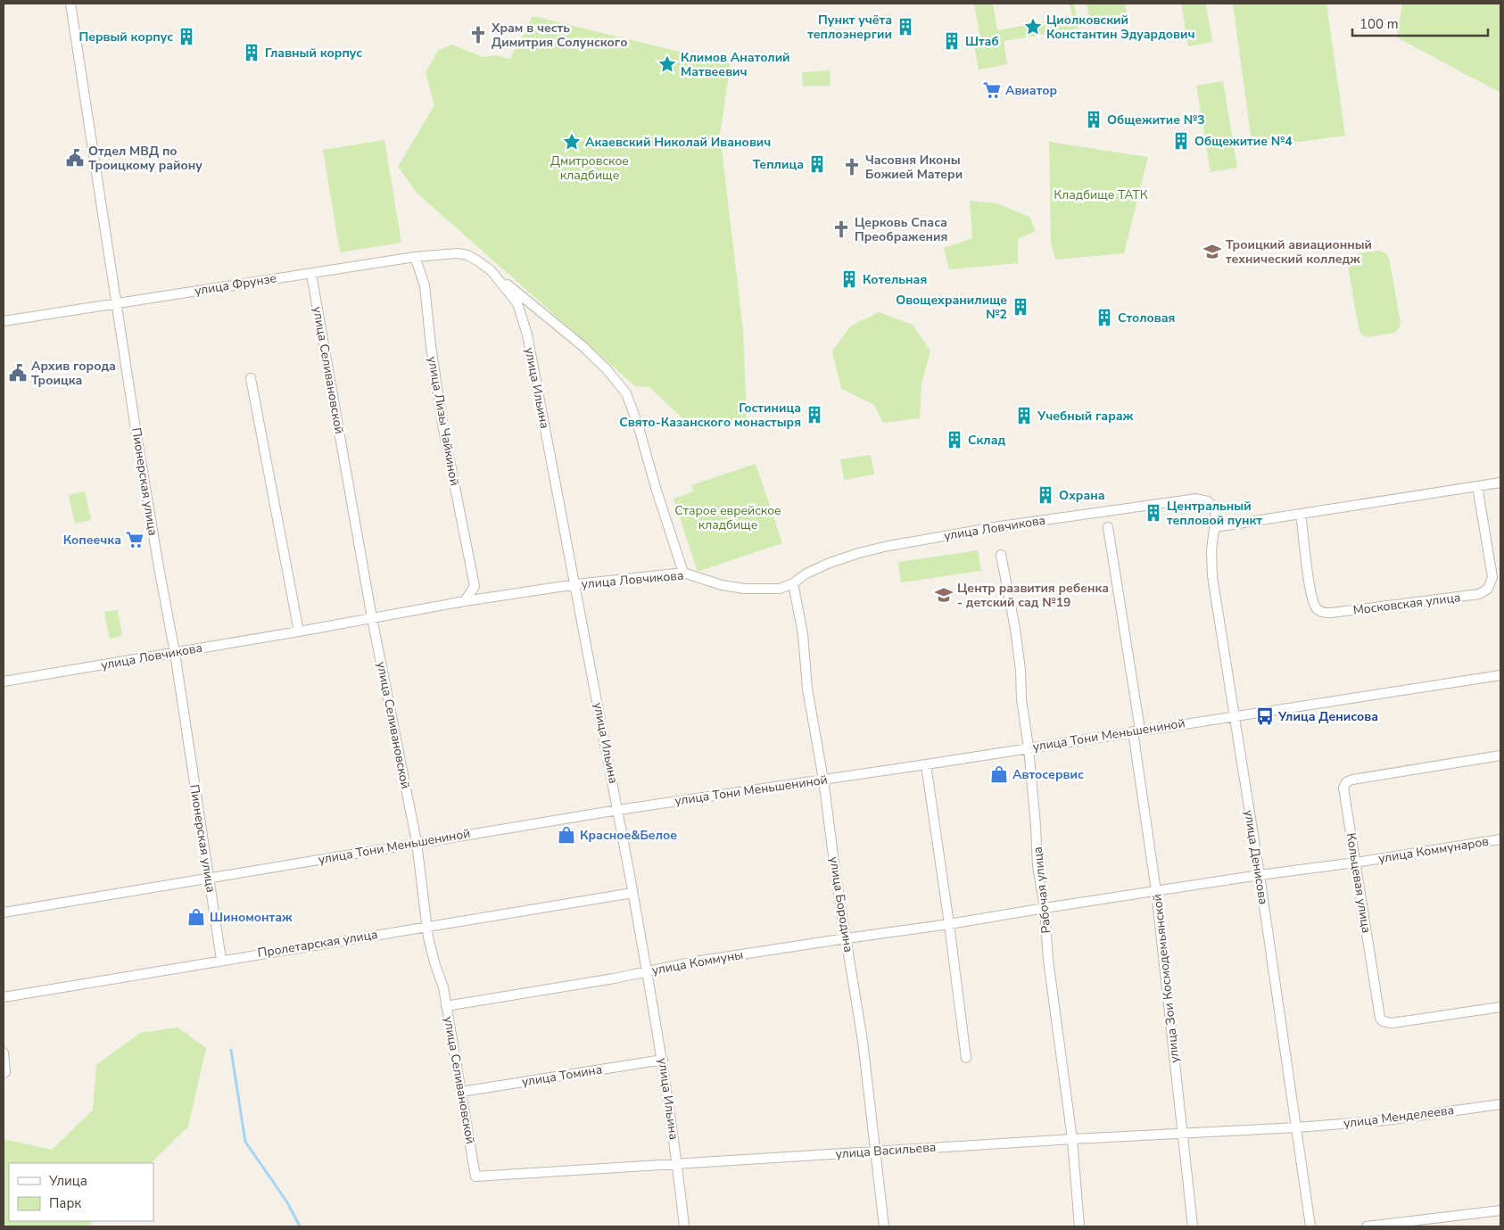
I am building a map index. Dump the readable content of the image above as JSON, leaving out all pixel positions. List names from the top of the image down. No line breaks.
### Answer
{"streets":{"street":["улица Фрунзе","улица Селивановской","улица Ильина","улица Лизы Чайкиной","Пионерская улица","улица Ловчикова","Московская улица","улица Тони Меньшениной","улица Коммунаров","улица Денисова","Кольцевая улица","Рабочая улица","улица Бородина","Пролетарская улица","улица Коммуны","улица Зои Космодемьянской","улица Томина","улица Менделеева","улица Васильева"]},"crossings":[["улица Фрунзе","улица Селивановской"],["улица Фрунзе","улица Ильина"],["улица Фрунзе","улица Лизы Чайкиной"],["улица Фрунзе","Пионерская улица"],["улица Селивановской","улица Ловчикова"],["улица Селивановской","улица Тони Меньшениной"],["улица Селивановской","Пролетарская улица"],["улица Селивановской","улица Коммуны"],["улица Селивановской","улица Томина"],["улица Селивановской","улица Васильева"],["улица Ильина","улица Ловчикова"],["улица Ильина","улица Тони Меньшениной"],["улица Ильина","Пролетарская улица"],["улица Ильина","улица Коммуны"],["улица Ильина","улица Томина"],["улица Ильина","улица Васильева"],["Пионерская улица","улица Ловчикова"],["Пионерская улица","улица Тони Меньшениной"],["Пионерская улица","Пролетарская улица"],["улица Ловчикова","улица Денисова"],["улица Ловчикова","улица Бородина"],["улица Тони Меньшениной","улица Денисова"],["улица Тони Меньшениной","Рабочая улица"],["улица Тони Меньшениной","улица Бородина"],["улица Тони Меньшениной","улица Зои Космодемьянской"],["улица Коммунаров","улица Денисова"],["улица Коммунаров","Кольцевая улица"],["улица Коммунаров","улица Коммуны"],["улица Денисова","улица Коммуны"],["улица Денисова","улица Менделеева"],["улица Денисова","улица Васильева"],["Рабочая улица","улица Коммуны"],["Рабочая улица","улица Васильева"],["улица Бородина","улица Коммуны"],["улица Бородина","улица Васильева"],["улица Коммуны","улица Зои Космодемьянской"],["улица Зои Космодемьянской","улица Васильева"],["улица Менделеева","улица Васильева"]],"parks":["Дмитровское кладбище","Кладбище ТАТК","Старое еврейское кладбище"],"places":{"building":["Пункт учёта теплоэнергии","Первый корпус","Штаб","Главный корпус","Общежитие №3","Общежитие №4","Теплица","Котельная","Овощехранилище №2","Столовая","Гостиница Свято-Казанского монастыря","Учебный гараж","Склад","Охрана","Центральный тепловой пункт"],"place":["Циолковский Константин Эдуардович","Климов Анатолий Матвеевич","Акаевский Николай Иванович"],"church":["Храм в честь Димитрия Солунского","Часовня Иконы Божией Матери","Церковь Спаса Преображения"],"supermarket":["Авиатор","Копеечка"],"public building":["Отдел МВД по Троицкому району","Архив города Троицка"],"school or university":["Троицкий авиационный технический колледж","Центр развития ребенка - детский сад №19"],"bus stop":["Улица Денисова"],"shop":["Автосервис","Красное&Белое","Шиномонтаж"]},"legend":["Улица","Парк"],"scale_bar":"100 m"}
